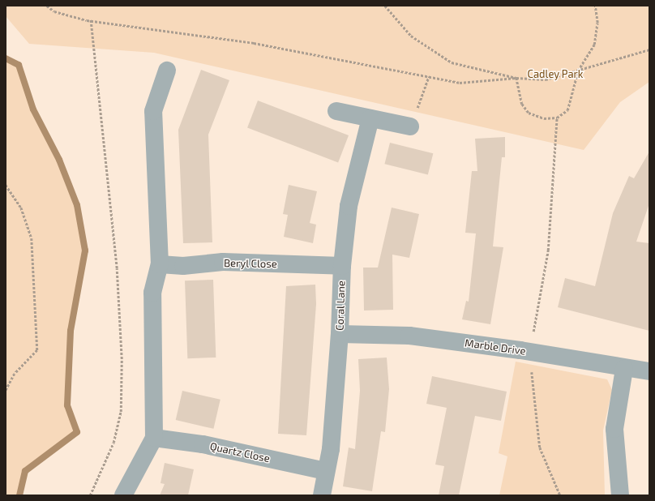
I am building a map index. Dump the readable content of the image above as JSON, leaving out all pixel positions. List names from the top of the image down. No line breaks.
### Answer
{"streets":{"street":["Beryl Close","Coral Lane","Marble Drive","Quartz Close"]},"crossings":[["Beryl Close","Coral Lane"],["Coral Lane","Marble Drive"],["Coral Lane","Quartz Close"]],"parks":["Cadley Park"]}
